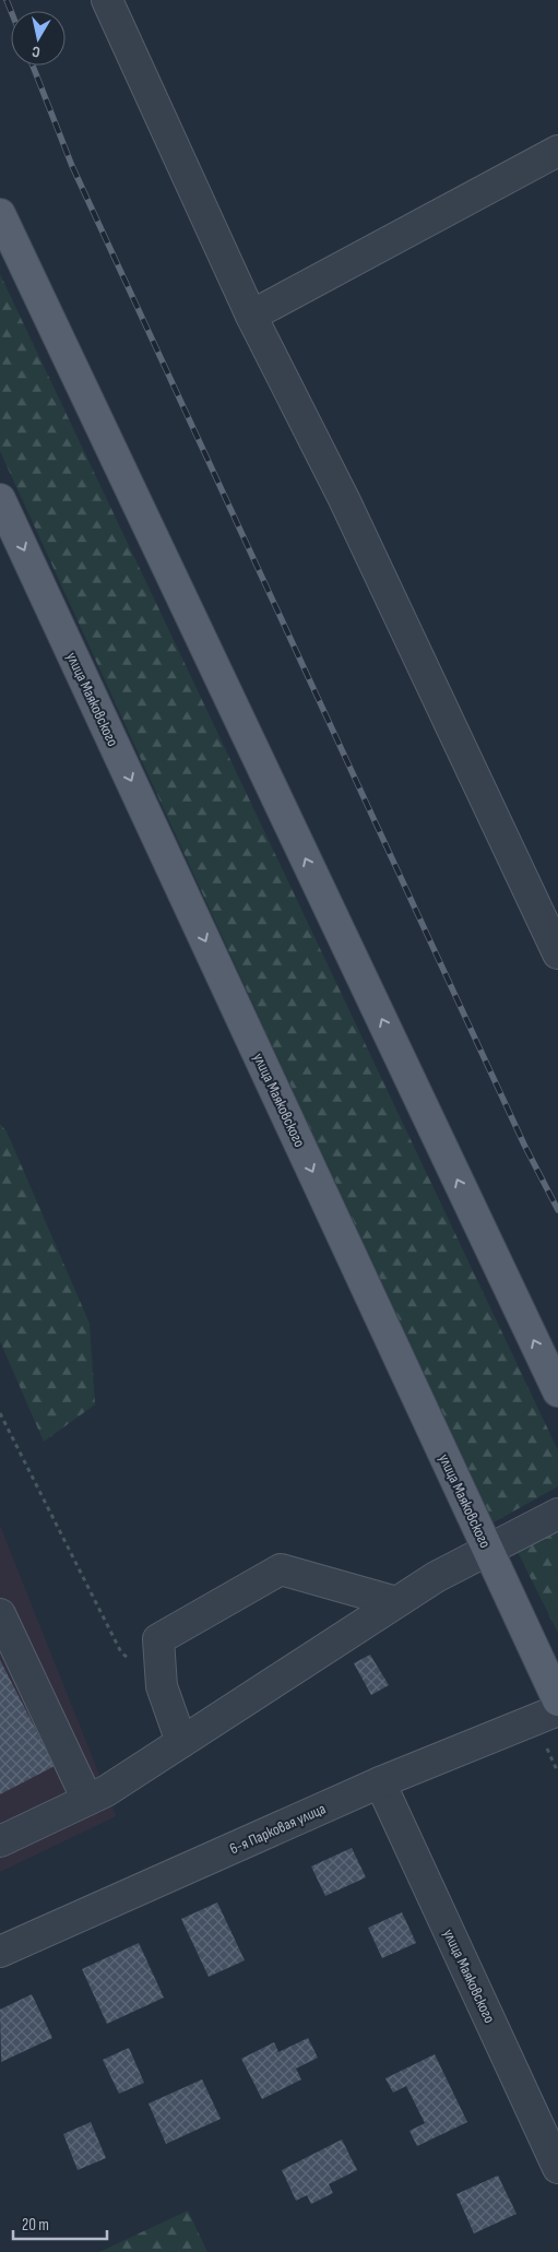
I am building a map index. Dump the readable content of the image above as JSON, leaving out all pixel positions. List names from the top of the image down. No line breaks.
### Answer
{"streets":{"main road":["улица Маяковского"],"street":["6-я Парковая улица"]},"crossings":[["улица Маяковского","6-я Парковая улица"]],"scale_bar":"20 m","north":"bottom"}
